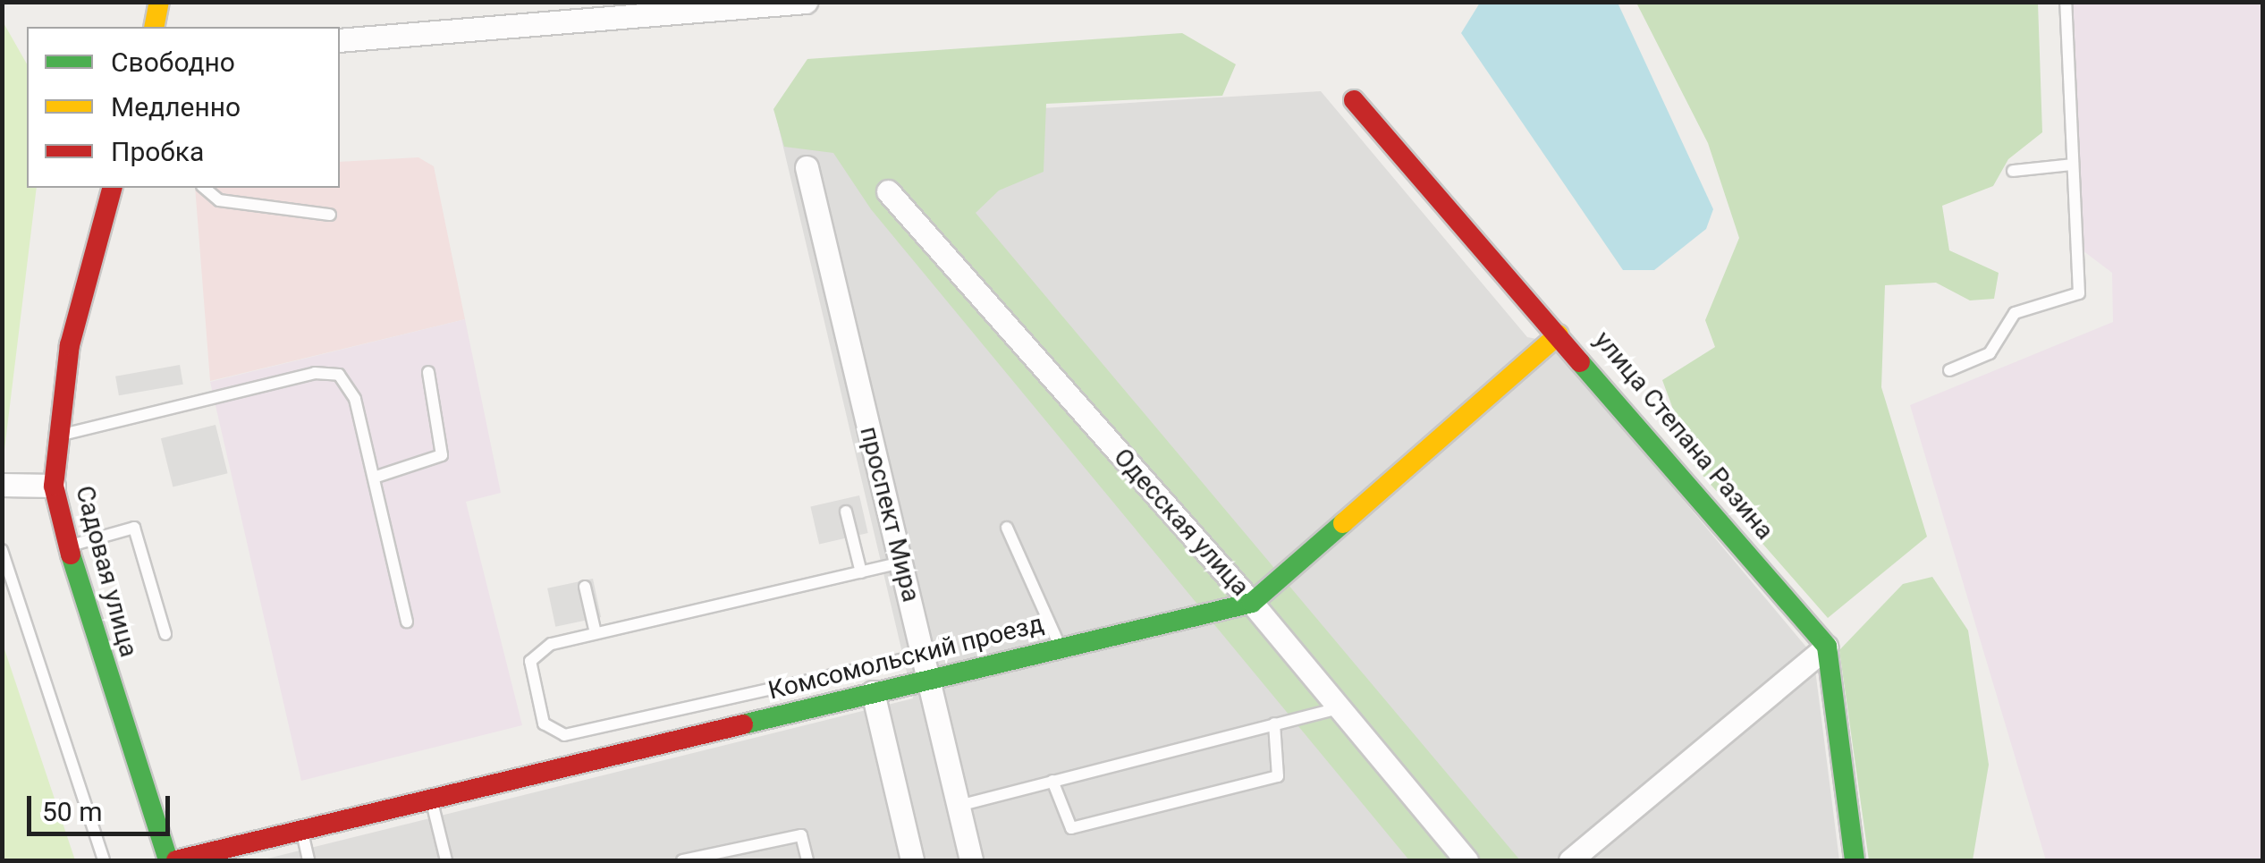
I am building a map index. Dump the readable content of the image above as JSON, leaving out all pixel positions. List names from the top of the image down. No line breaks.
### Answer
{"streets":{"street":["улица Степана Разина","проспект Мира","Одесская улица","Садовая улица","Комсомольский проезд"]},"crossings":[["улица Степана Разина","Комсомольский проезд"],["проспект Мира","Комсомольский проезд"],["Одесская улица","Комсомольский проезд"]],"legend":["Свободно","Медленно","Пробка"],"scale_bar":"50 m"}
